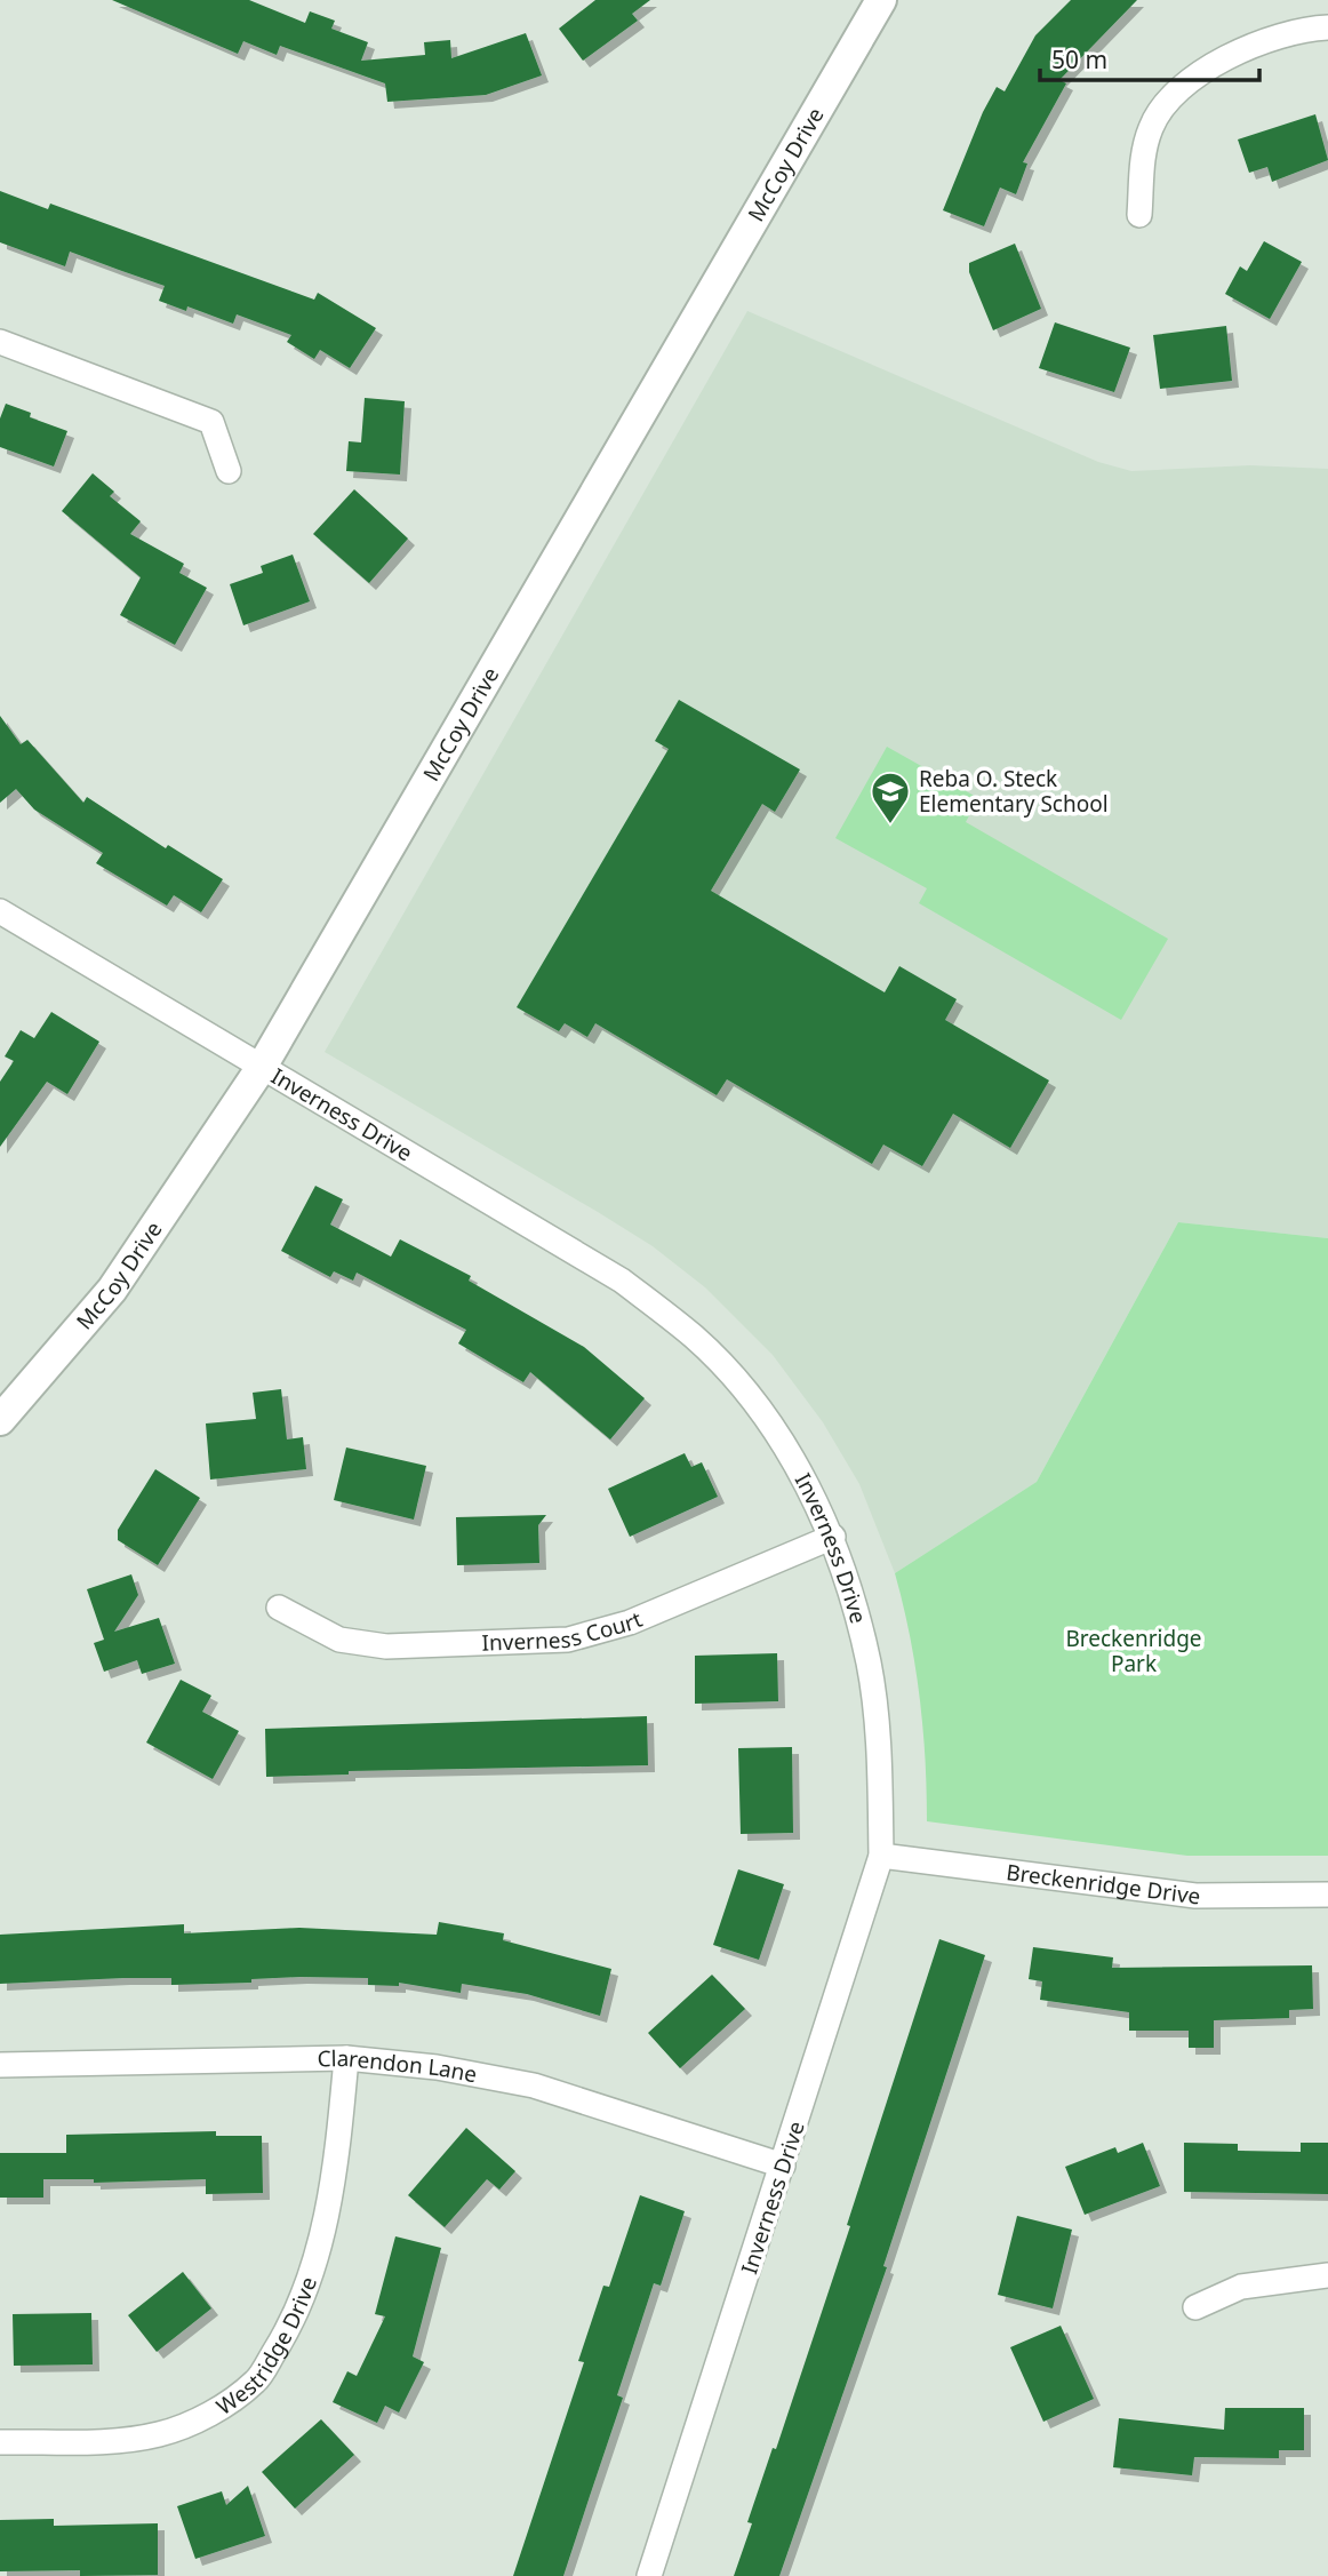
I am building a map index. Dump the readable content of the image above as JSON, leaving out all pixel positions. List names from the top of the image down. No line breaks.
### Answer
{"streets":{"street":["McCoy Drive","Inverness Drive","Inverness Court","Breckenridge Drive","Clarendon Lane","Westridge Drive"]},"crossings":[["McCoy Drive","Inverness Drive"],["Inverness Drive","Inverness Court"],["Inverness Drive","Breckenridge Drive"],["Inverness Drive","Clarendon Lane"],["Clarendon Lane","Westridge Drive"]],"parks":["Breckenridge Park"],"places":{"school or university":["Reba O. Steck Elementary School"]},"scale_bar":"50 m"}
